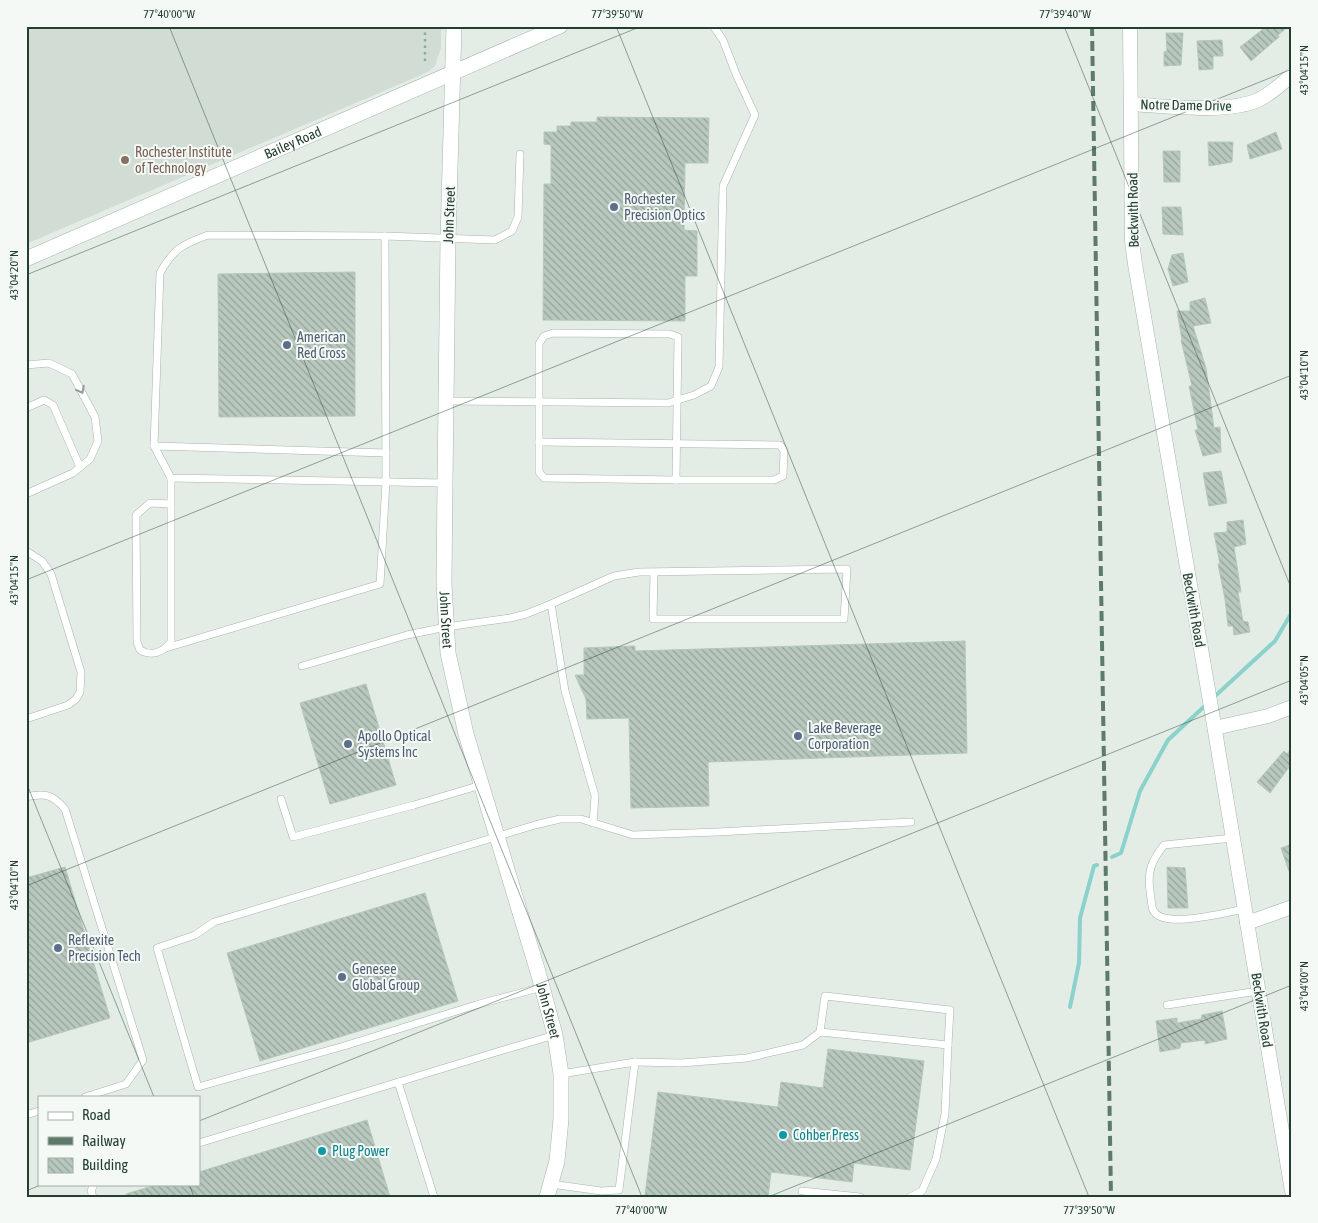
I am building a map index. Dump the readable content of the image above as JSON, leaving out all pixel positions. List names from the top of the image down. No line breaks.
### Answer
{"streets":{"street":["Notre Dame Drive","Bailey Road","Beckwith Road","John Street"]},"crossings":[["Notre Dame Drive","Beckwith Road"],["Bailey Road","John Street"]],"places":["Rochester Institute of Technology","Rochester Precision Optics","American Red Cross","Lake Beverage Corporation","Apollo Optical Systems Inc","Reflexite Precision Tech","Genesee Global Group","Cohber Press","Plug Power"],"legend":["Road","Railway","Building"],"coordinates":["77°40'00\"W","77°39'50\"W","77°39'40\"W","43°04'15\"N","43°04'20\"N","43°04'10\"N","43°04'05\"N","43°04'00\"N"]}
